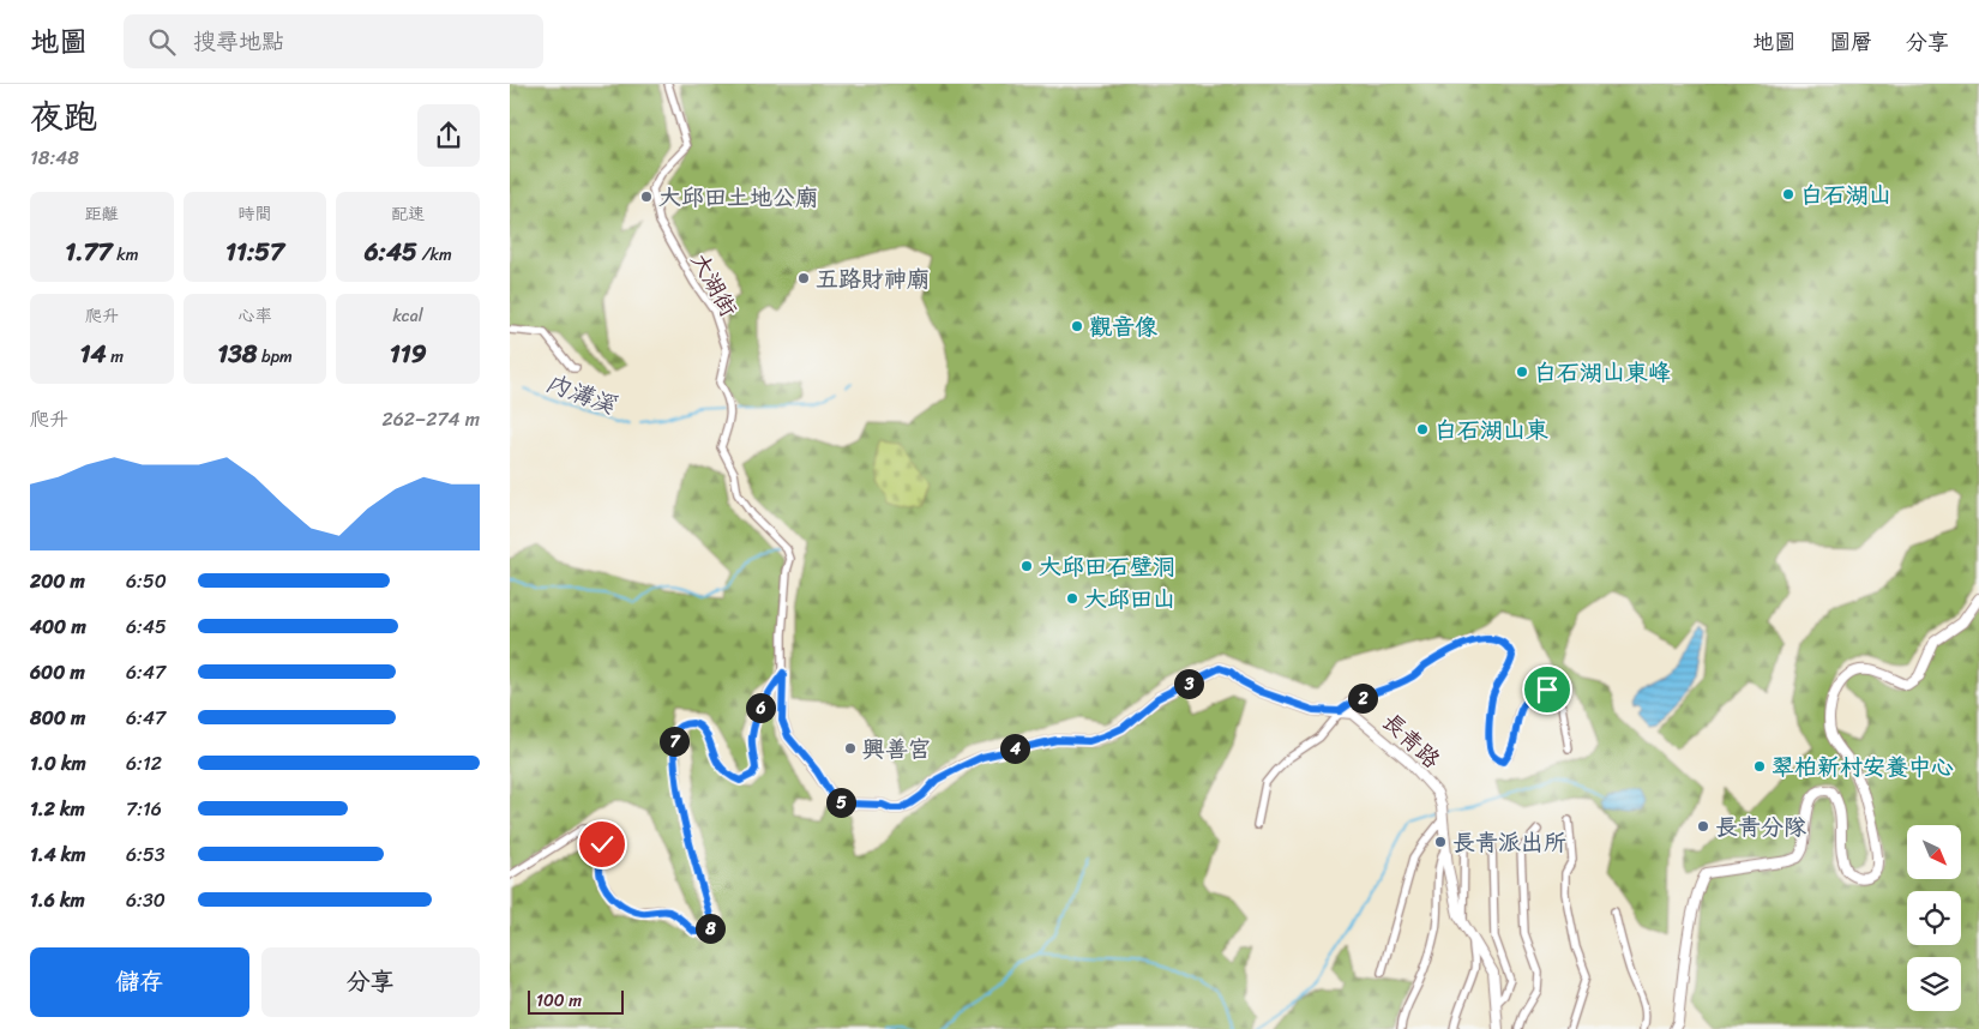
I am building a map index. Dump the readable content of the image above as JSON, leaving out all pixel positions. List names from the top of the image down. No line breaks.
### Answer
{"streets":{"street":["大湖街","長青路"]},"crossings":[["大湖街","長青路"]],"water":["內溝溪"],"places":["白石湖山","大邱田土地公廟","五路財神廟","觀音像","白石湖山東峰","白石湖山東","大邱田石壁洞","大邱田山","興善宮","翠柏新村安養中心","長青分隊","長青派出所"],"scale_bar":"100 m","north":"bottom right","page":{"header":"地圖","search":"搜尋地點","nav":["地圖","圖層","分享"],"heading":["夜跑","18:48"],"stats":[["距離","1.77 km"],["時間","11:57"],["配速","6:45 /km"],["爬升","14 m"],["心率","138 bpm"],["kcal","119"]],"chart":["爬升","262–274 m"],"list":[{"name":"200 m","note":"6:50"},{"name":"400 m","note":"6:45"},{"name":"600 m","note":"6:47"},{"name":"800 m","note":"6:47"},{"name":"1.0 km","note":"6:12"},{"name":"1.2 km","note":"7:16"},{"name":"1.4 km","note":"6:53"},{"name":"1.6 km","note":"6:30"}],"pins":["3","2","6","7","4","5","8"],"buttons":["儲存","分享"],"scale":"100 m"}}
